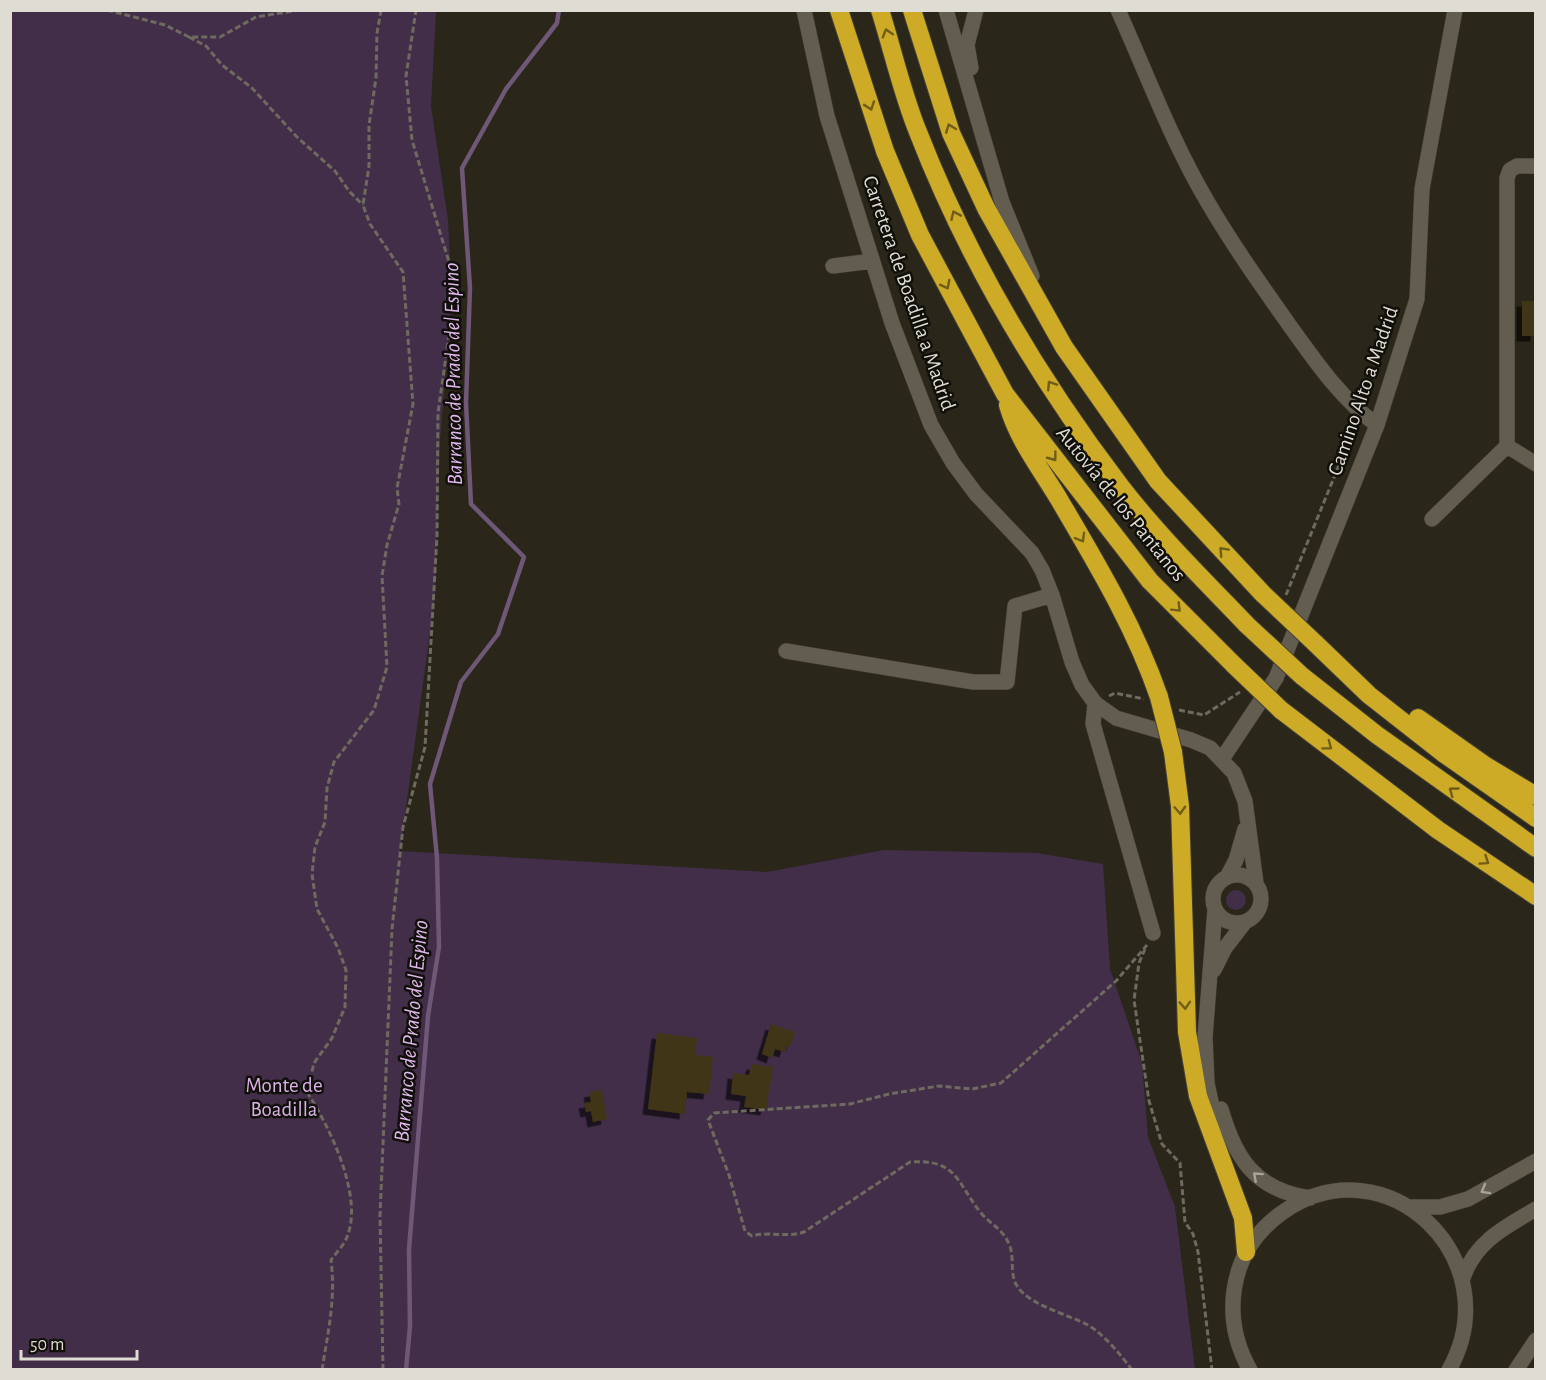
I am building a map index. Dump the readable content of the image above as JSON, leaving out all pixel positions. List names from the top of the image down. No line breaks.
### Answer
{"streets":{"highway":["Autovía de los Pantanos"],"street":["Carretera de Boadilla a Madrid","Camino Alto a Madrid"]},"water":["Barranco de Prado del Espino"],"parks":["Monte de Boadilla"],"scale_bar":"50 m"}
